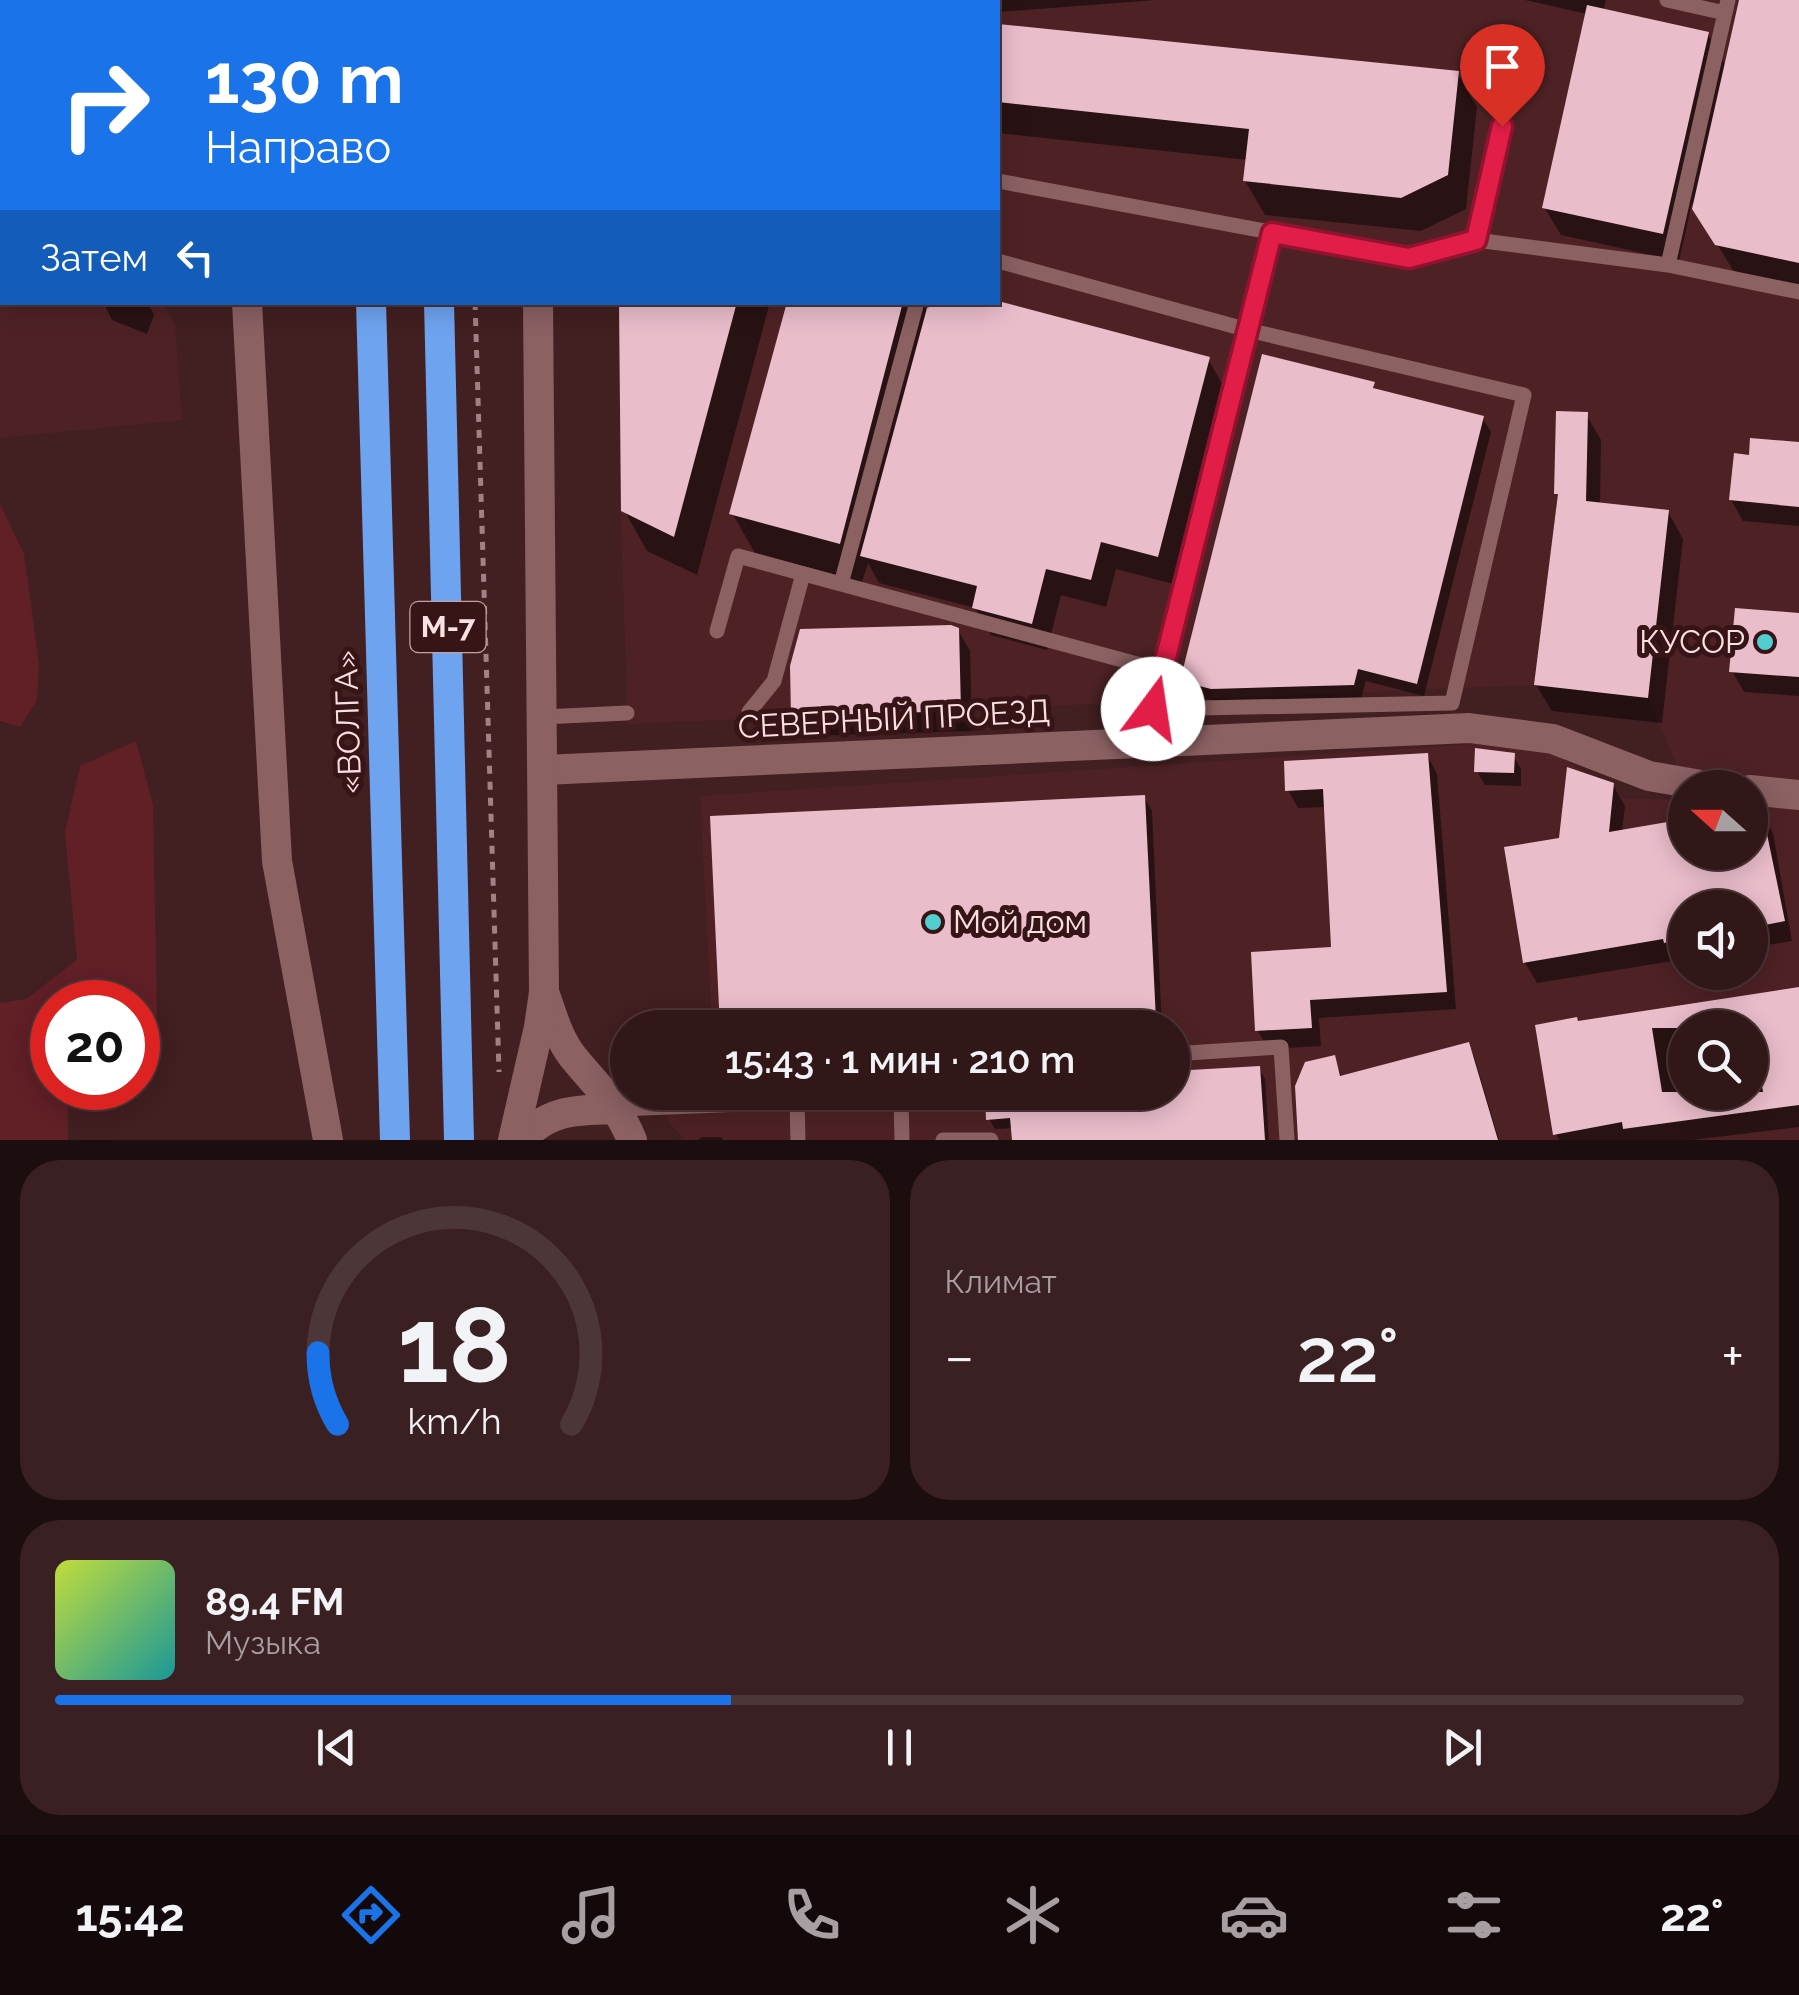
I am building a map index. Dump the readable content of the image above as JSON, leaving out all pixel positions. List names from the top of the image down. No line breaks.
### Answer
{"streets":{"highway":["М-7","«ВОЛГА»"],"street":["СЕВЕРНЫЙ ПРОЕЗД"]},"places":["КУСОР","Мой дом"],"north":"left","page":{"turn":["130 m","Направо"],"then":"Затем","limit":"20","trip":"15:43 · 1 мин · 210 m","tile":"Климат","heat":["−","22°","+"],"song":["89.4 FM","Музыка"],"tabs":["15:42","22°"],"gauge":["18","km/h"]}}
